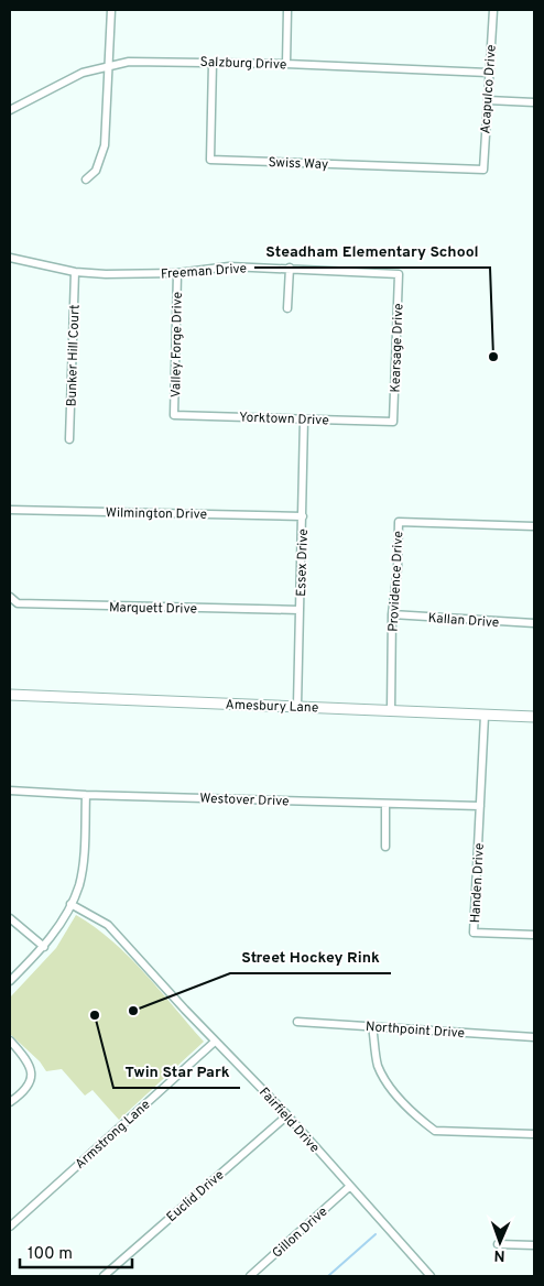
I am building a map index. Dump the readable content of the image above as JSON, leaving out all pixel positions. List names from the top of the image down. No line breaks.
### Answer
{"streets":{"street":["Salzburg Drive","Acapulco Drive","Swiss Way","Freeman Drive","Valley Forge Drive","Kearsage Drive","Bunker Hill Court","Yorktown Drive","Wilmington Drive","Essex Drive","Providence Drive","Marquett Drive","Kallan Drive","Amesbury Lane","Westover Drive","Handen Drive","Northpoint Drive","Fairfield Drive","Armstrong Lane","Euclid Drive","Gillon Drive"]},"crossings":[["Salzburg Drive","Acapulco Drive"],["Salzburg Drive","Swiss Way"],["Acapulco Drive","Swiss Way"],["Freeman Drive","Valley Forge Drive"],["Freeman Drive","Kearsage Drive"],["Freeman Drive","Bunker Hill Court"],["Valley Forge Drive","Yorktown Drive"],["Kearsage Drive","Yorktown Drive"],["Yorktown Drive","Essex Drive"],["Wilmington Drive","Essex Drive"],["Essex Drive","Marquett Drive"],["Essex Drive","Amesbury Lane"],["Providence Drive","Kallan Drive"],["Providence Drive","Amesbury Lane"],["Westover Drive","Handen Drive"],["Fairfield Drive","Armstrong Lane"],["Fairfield Drive","Euclid Drive"],["Fairfield Drive","Gillon Drive"]],"places":["Steadham Elementary School","Street Hockey Rink","Twin Star Park"],"scale_bar":"100 m","north":"bottom"}
